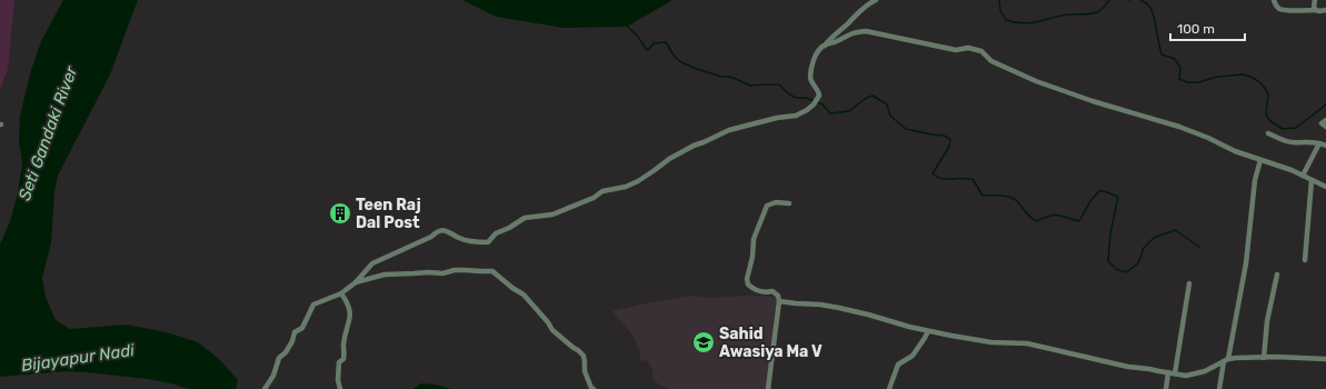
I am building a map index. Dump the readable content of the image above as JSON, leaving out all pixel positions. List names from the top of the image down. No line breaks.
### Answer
{"water":["Seti Gandaki River","Bijayapur Nadi"],"places":{"building":["Teen Raj Dal Post"],"school or university":["Sahid Awasiya Ma V"]},"scale_bar":"100 m"}
